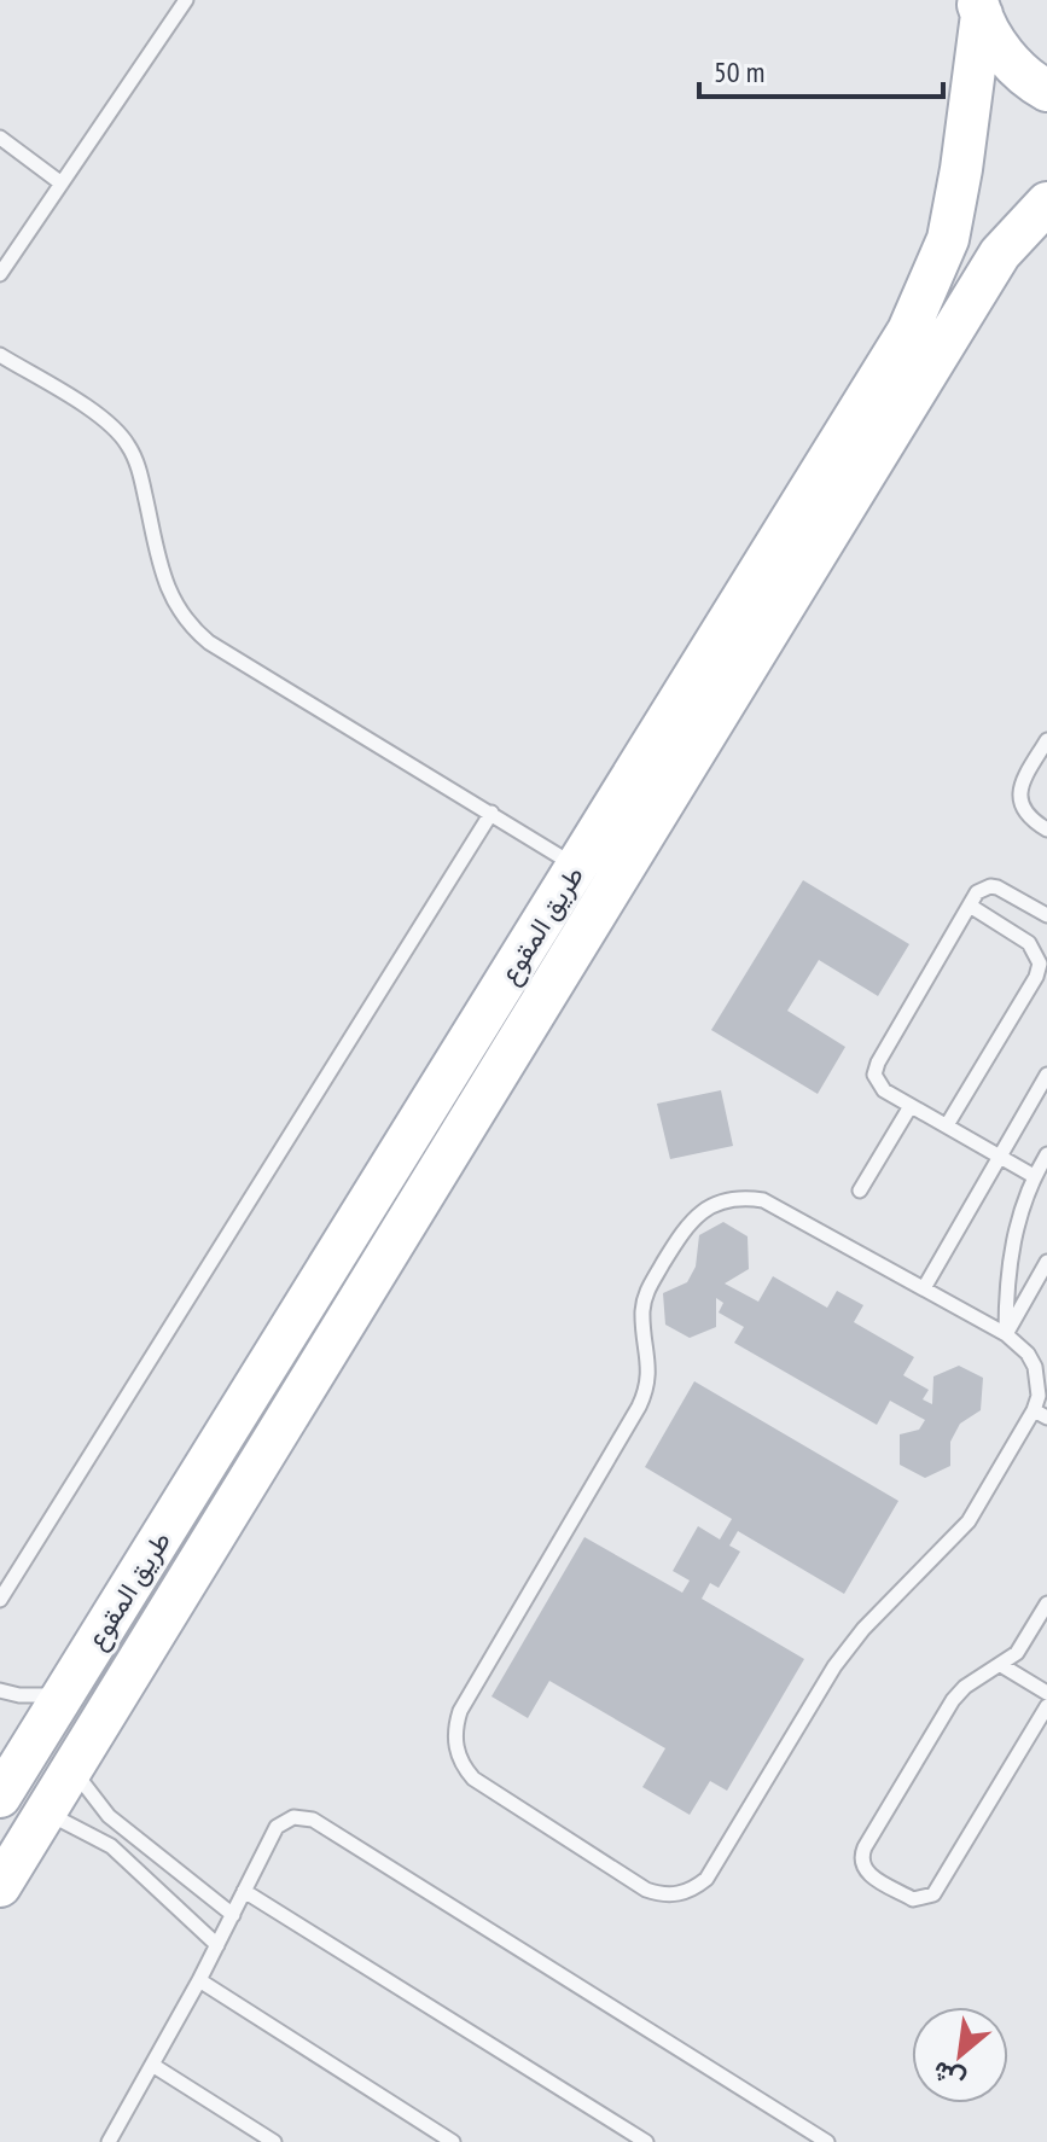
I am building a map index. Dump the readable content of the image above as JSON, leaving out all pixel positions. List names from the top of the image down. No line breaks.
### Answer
{"streets":{"main road":["طريق المقوع"]},"scale_bar":"50 m","north":"bottom left"}
